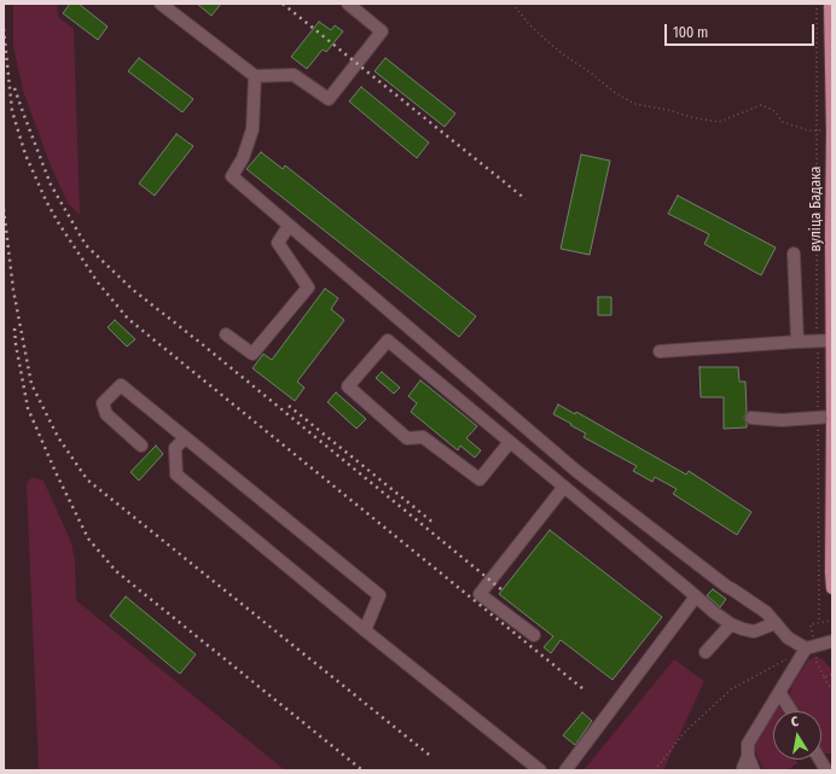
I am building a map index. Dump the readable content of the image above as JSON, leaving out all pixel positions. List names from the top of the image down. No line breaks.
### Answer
{"streets":{"main road":["вуліца Бадака"]},"scale_bar":"100 m","north":"top"}
